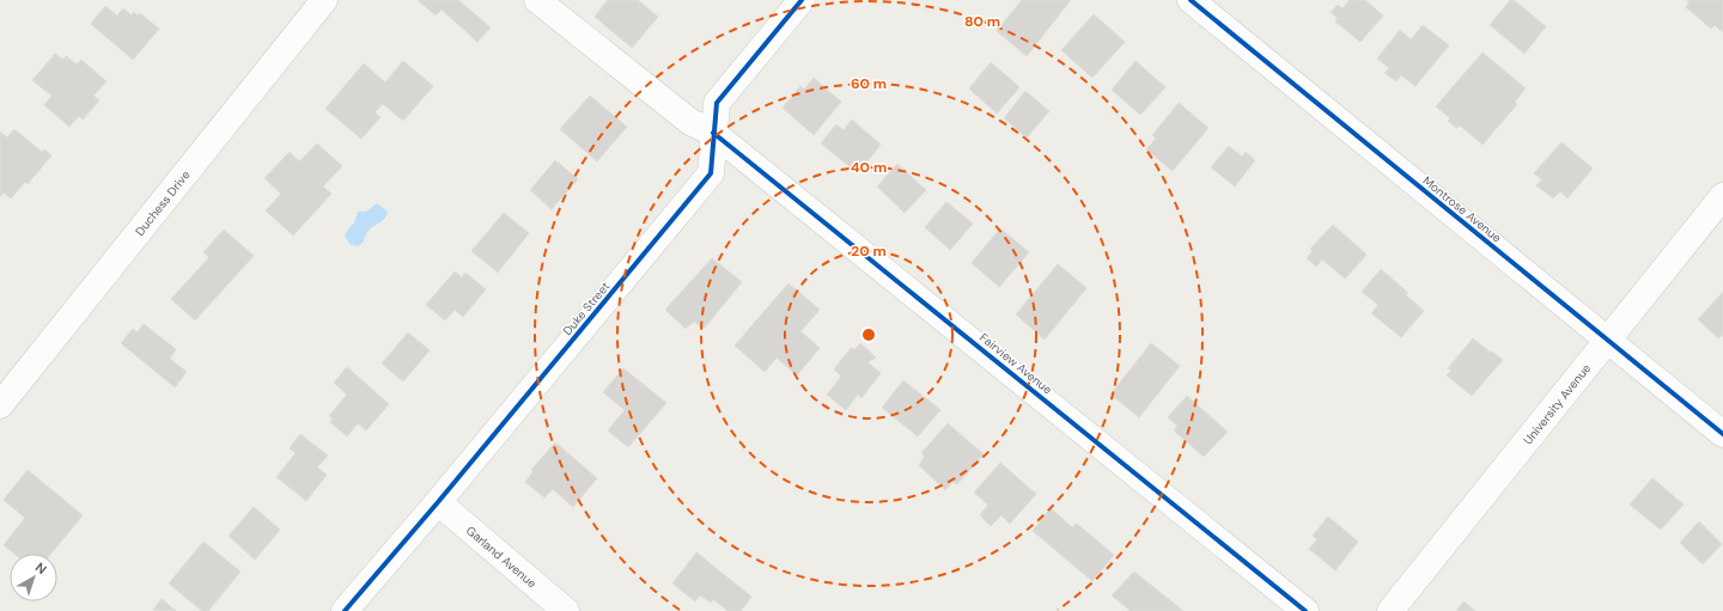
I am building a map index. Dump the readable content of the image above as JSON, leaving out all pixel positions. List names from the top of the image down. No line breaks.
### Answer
{"streets":{"street":["Duchess Drive","Montrose Avenue","Duke Street","Fairview Avenue","University Avenue","Garland Avenue"]},"crossings":[["Montrose Avenue","University Avenue"],["Duke Street","Fairview Avenue"],["Duke Street","Garland Avenue"]],"north":"top right","rings":["80 m","60 m","40 m","20 m"]}
